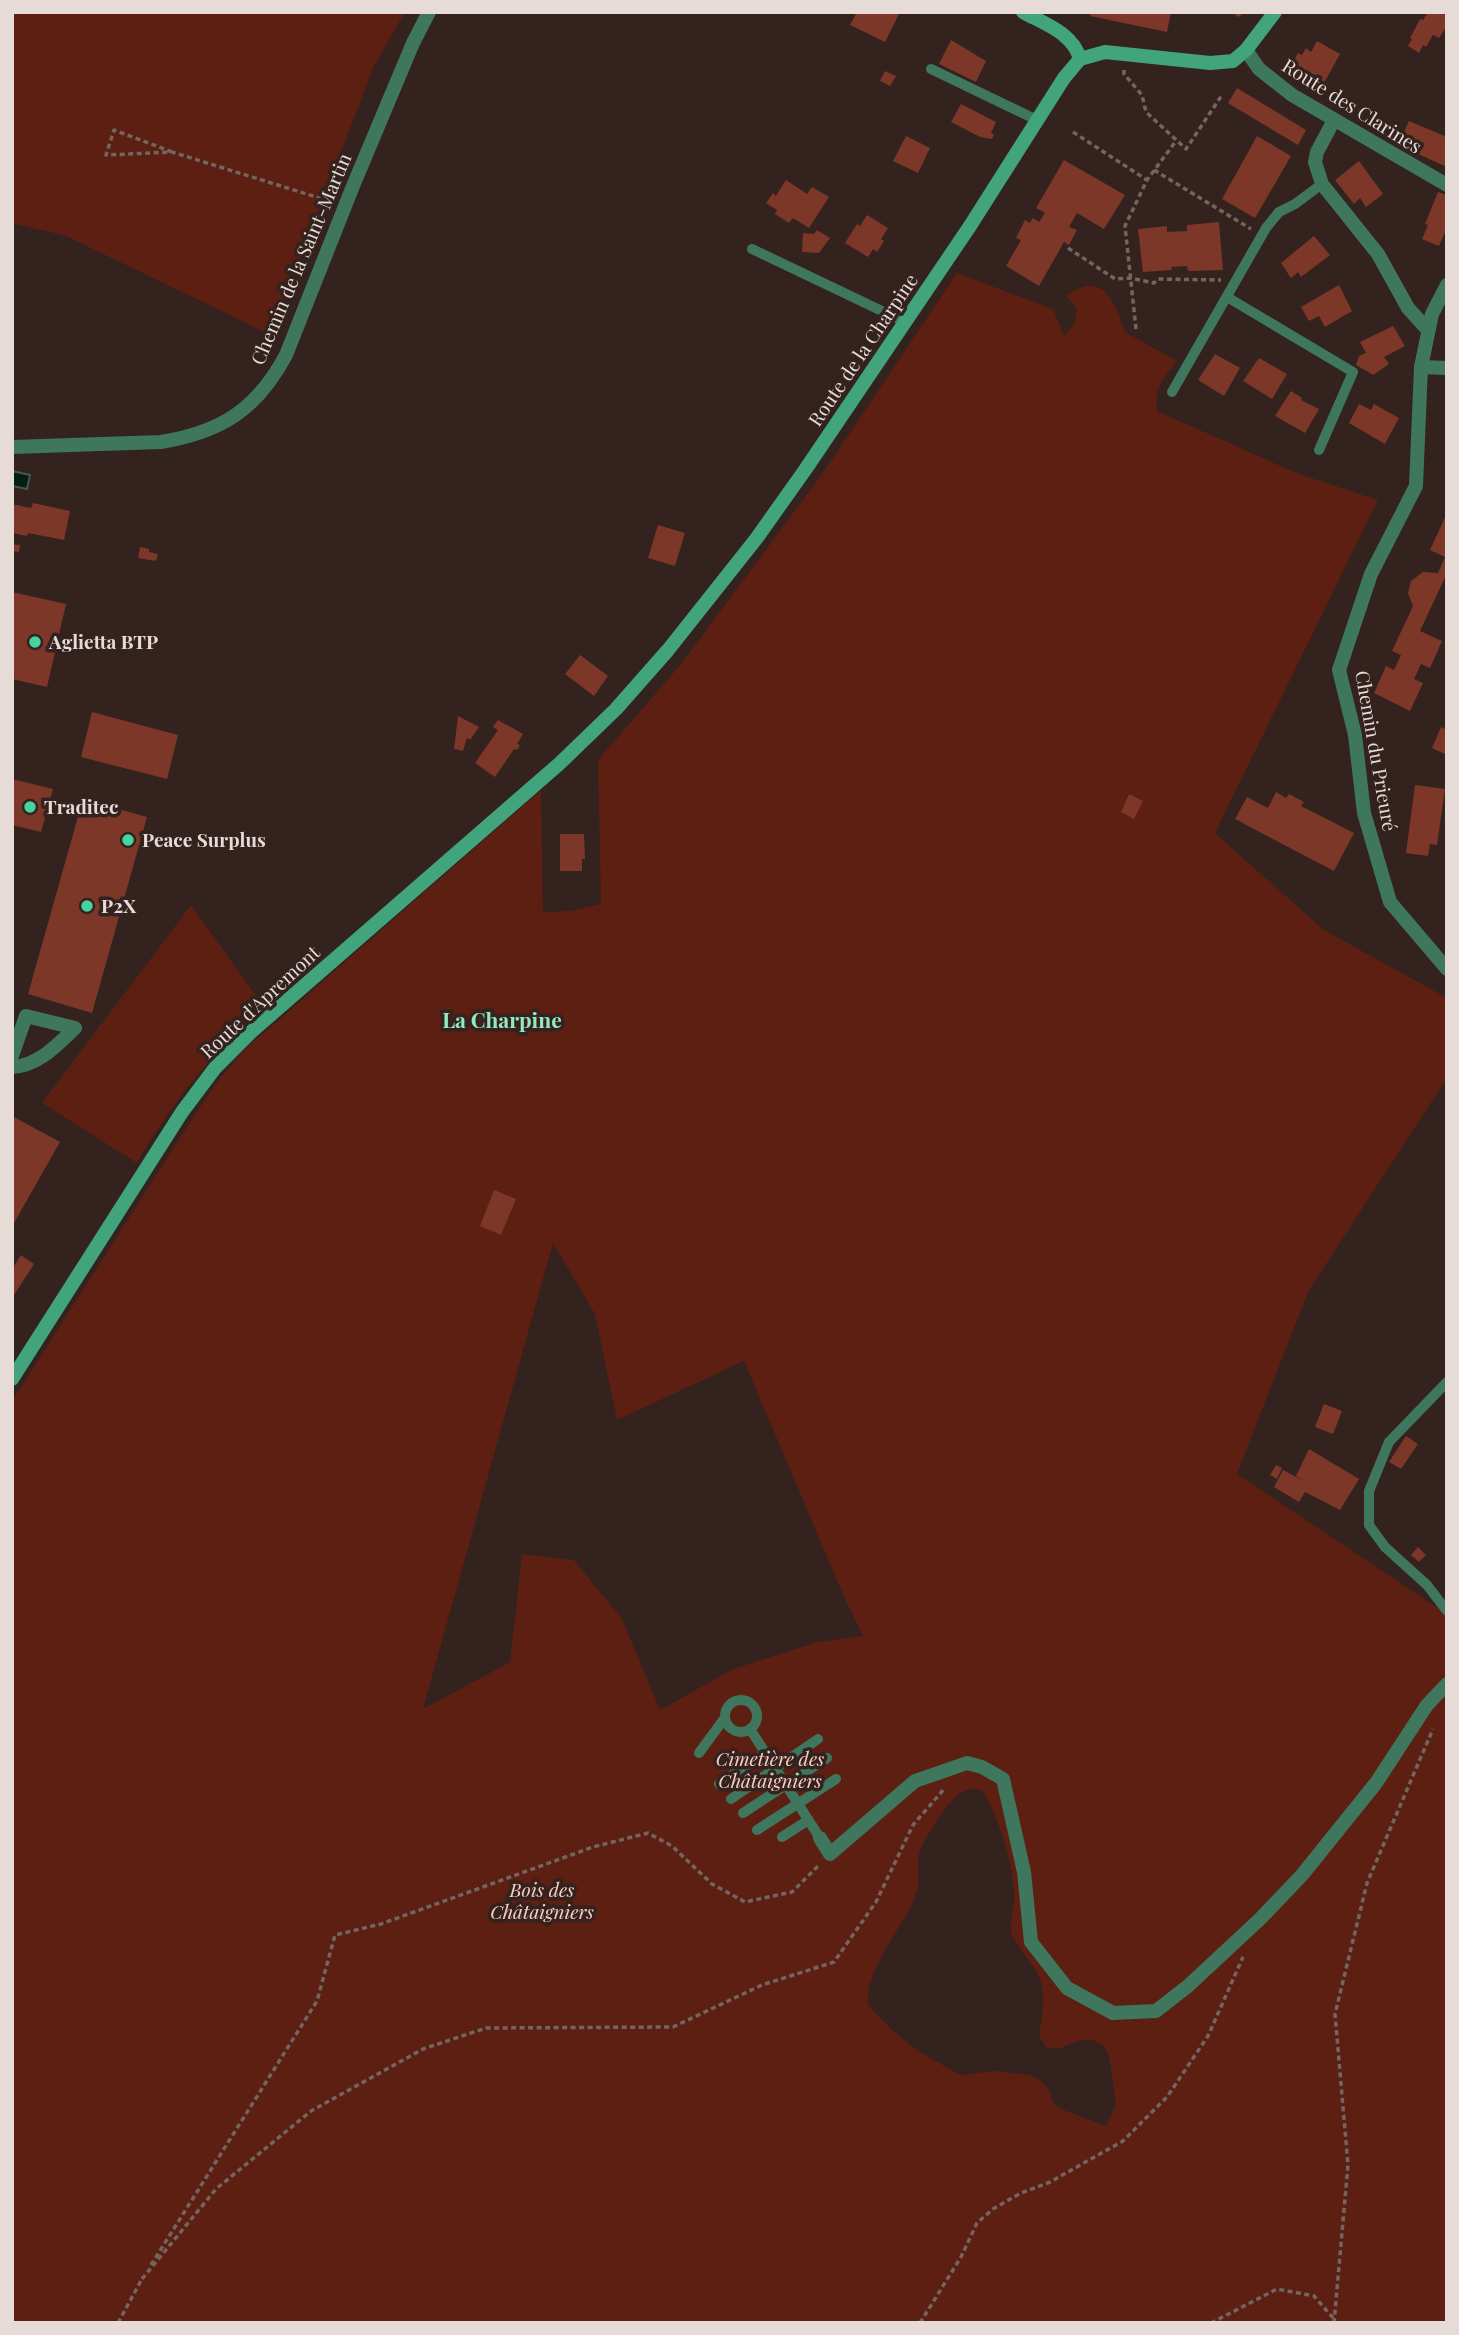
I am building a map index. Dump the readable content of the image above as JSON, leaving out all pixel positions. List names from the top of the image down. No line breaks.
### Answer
{"streets":{"main road":["Route de la Charpine","Route d'Apremont"],"street":["Route des Clarines","Chemin de la Saint-Martin","Chemin du Prieuré"]},"crossings":[["Route de la Charpine","Route d'Apremont"]],"districts":["La Charpine"],"parks":["Cimetière des Châtaigniers","Bois des Châtaigniers"],"places":["Aglietta BTP","Traditec","Peace Surplus","P2X"]}
